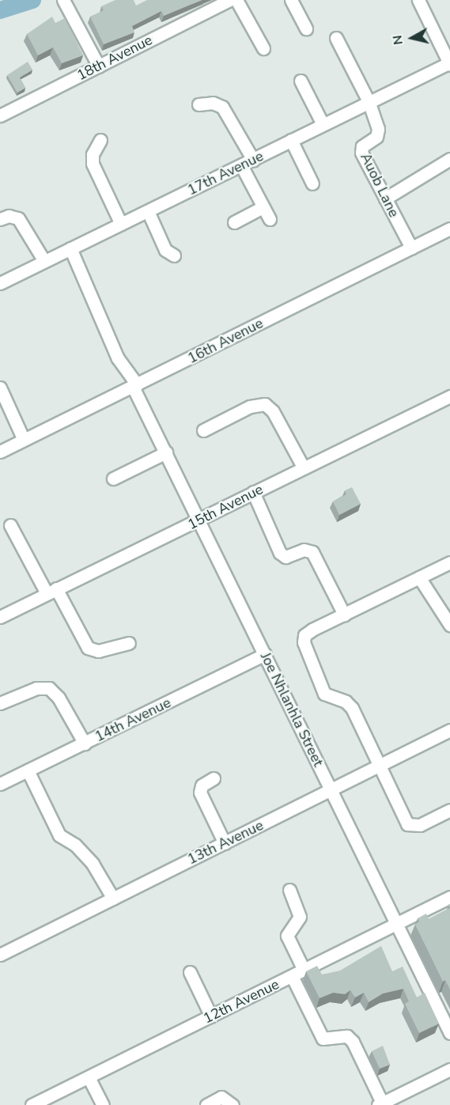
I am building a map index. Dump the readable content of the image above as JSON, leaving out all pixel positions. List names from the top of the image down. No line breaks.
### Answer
{"streets":{"street":["18th Avenue","17th Avenue","Auob Lane","16th Avenue","15th Avenue","Joe Nhlanhla Street","14th Avenue","13th Avenue","12th Avenue"]},"crossings":[["17th Avenue","Auob Lane"],["17th Avenue","Joe Nhlanhla Street"],["Auob Lane","16th Avenue"],["16th Avenue","Joe Nhlanhla Street"],["15th Avenue","Joe Nhlanhla Street"],["Joe Nhlanhla Street","14th Avenue"],["Joe Nhlanhla Street","13th Avenue"],["Joe Nhlanhla Street","12th Avenue"]],"north":"left"}
